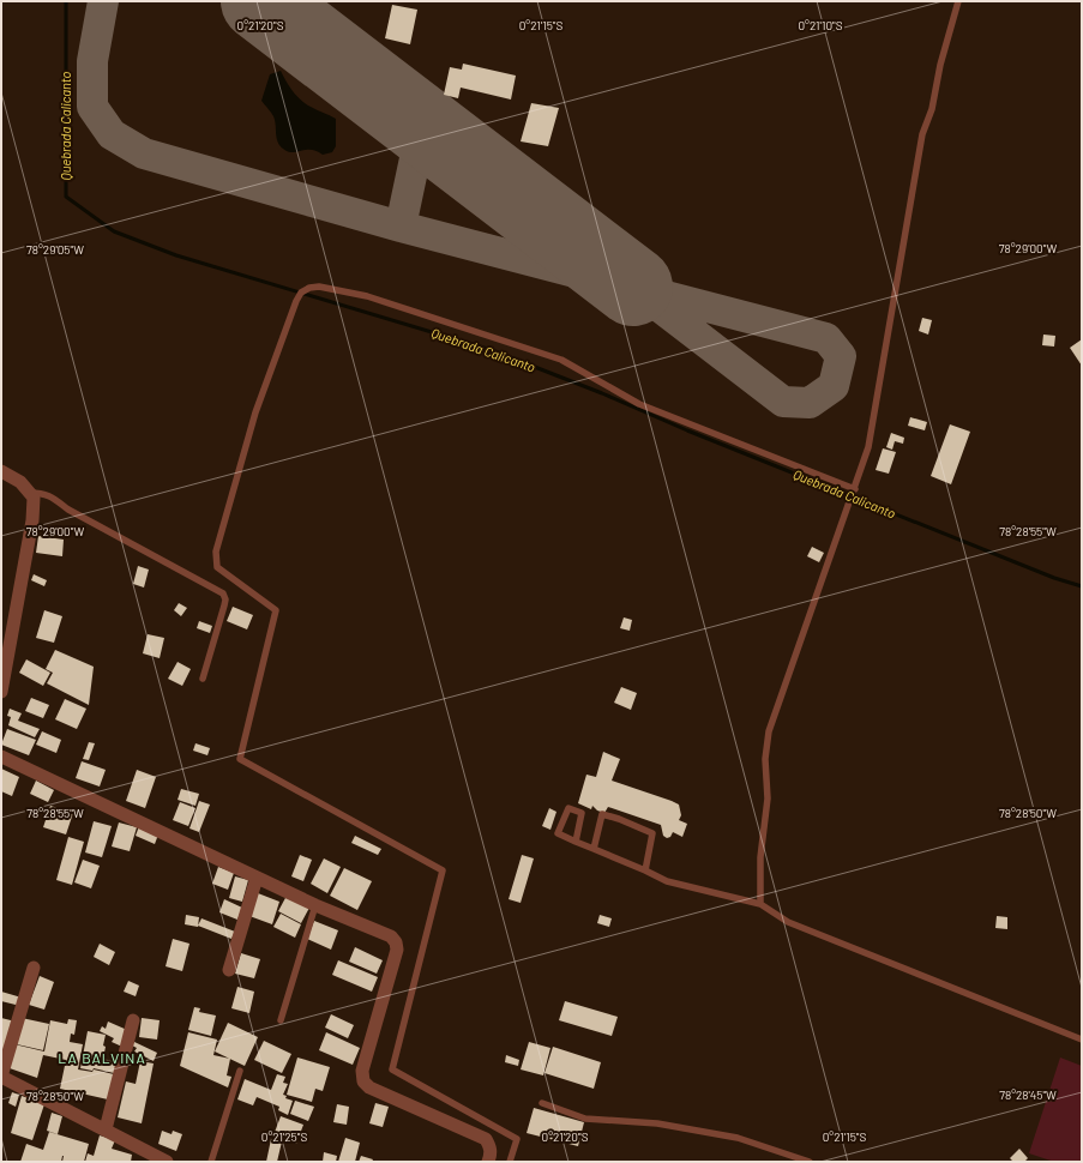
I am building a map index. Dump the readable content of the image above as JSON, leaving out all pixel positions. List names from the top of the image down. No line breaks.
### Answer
{"districts":["LA BALVINA"],"water":["Quebrada Calicanto"],"coordinates":["0°21'20\"S","0°21'15\"S","0°21'10\"S","78°29'00\"W","78°29'05\"W","78°28'55\"W","78°28'50\"W","78°28'45\"W","0°21'25\"S"]}
